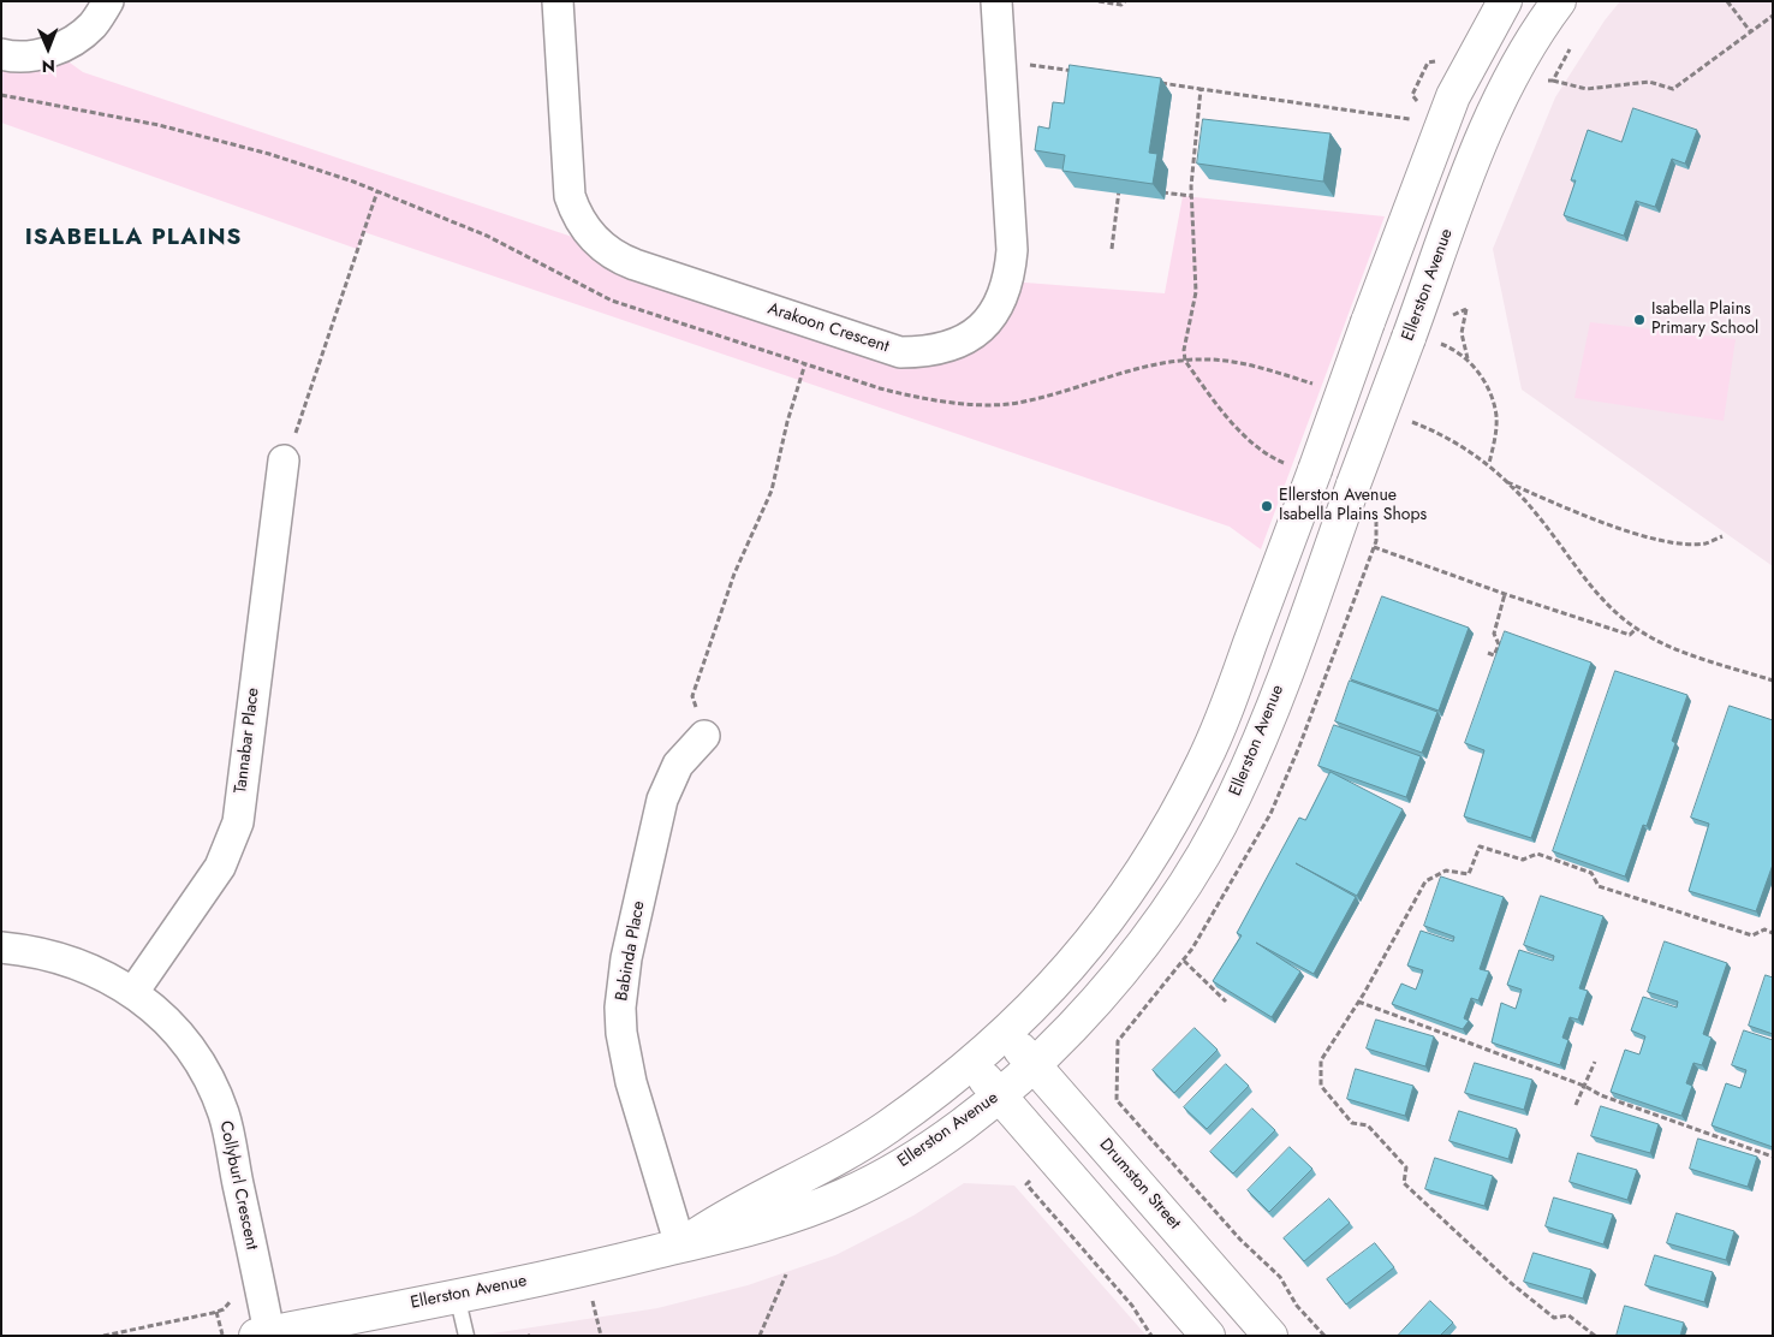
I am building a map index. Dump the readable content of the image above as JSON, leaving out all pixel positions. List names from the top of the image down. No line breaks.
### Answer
{"streets":{"street":["Ellerston Avenue","Arakoon Crescent","Tannabar Place","Babinda Place","Drumston Street","Collyburl Crescent"]},"crossings":[["Ellerston Avenue","Babinda Place"],["Ellerston Avenue","Drumston Street"],["Ellerston Avenue","Collyburl Crescent"],["Tannabar Place","Collyburl Crescent"]],"districts":["ISABELLA PLAINS"],"places":["Isabella Plains Primary School","Ellerston Avenue Isabella Plains Shops"],"north":"bottom"}
